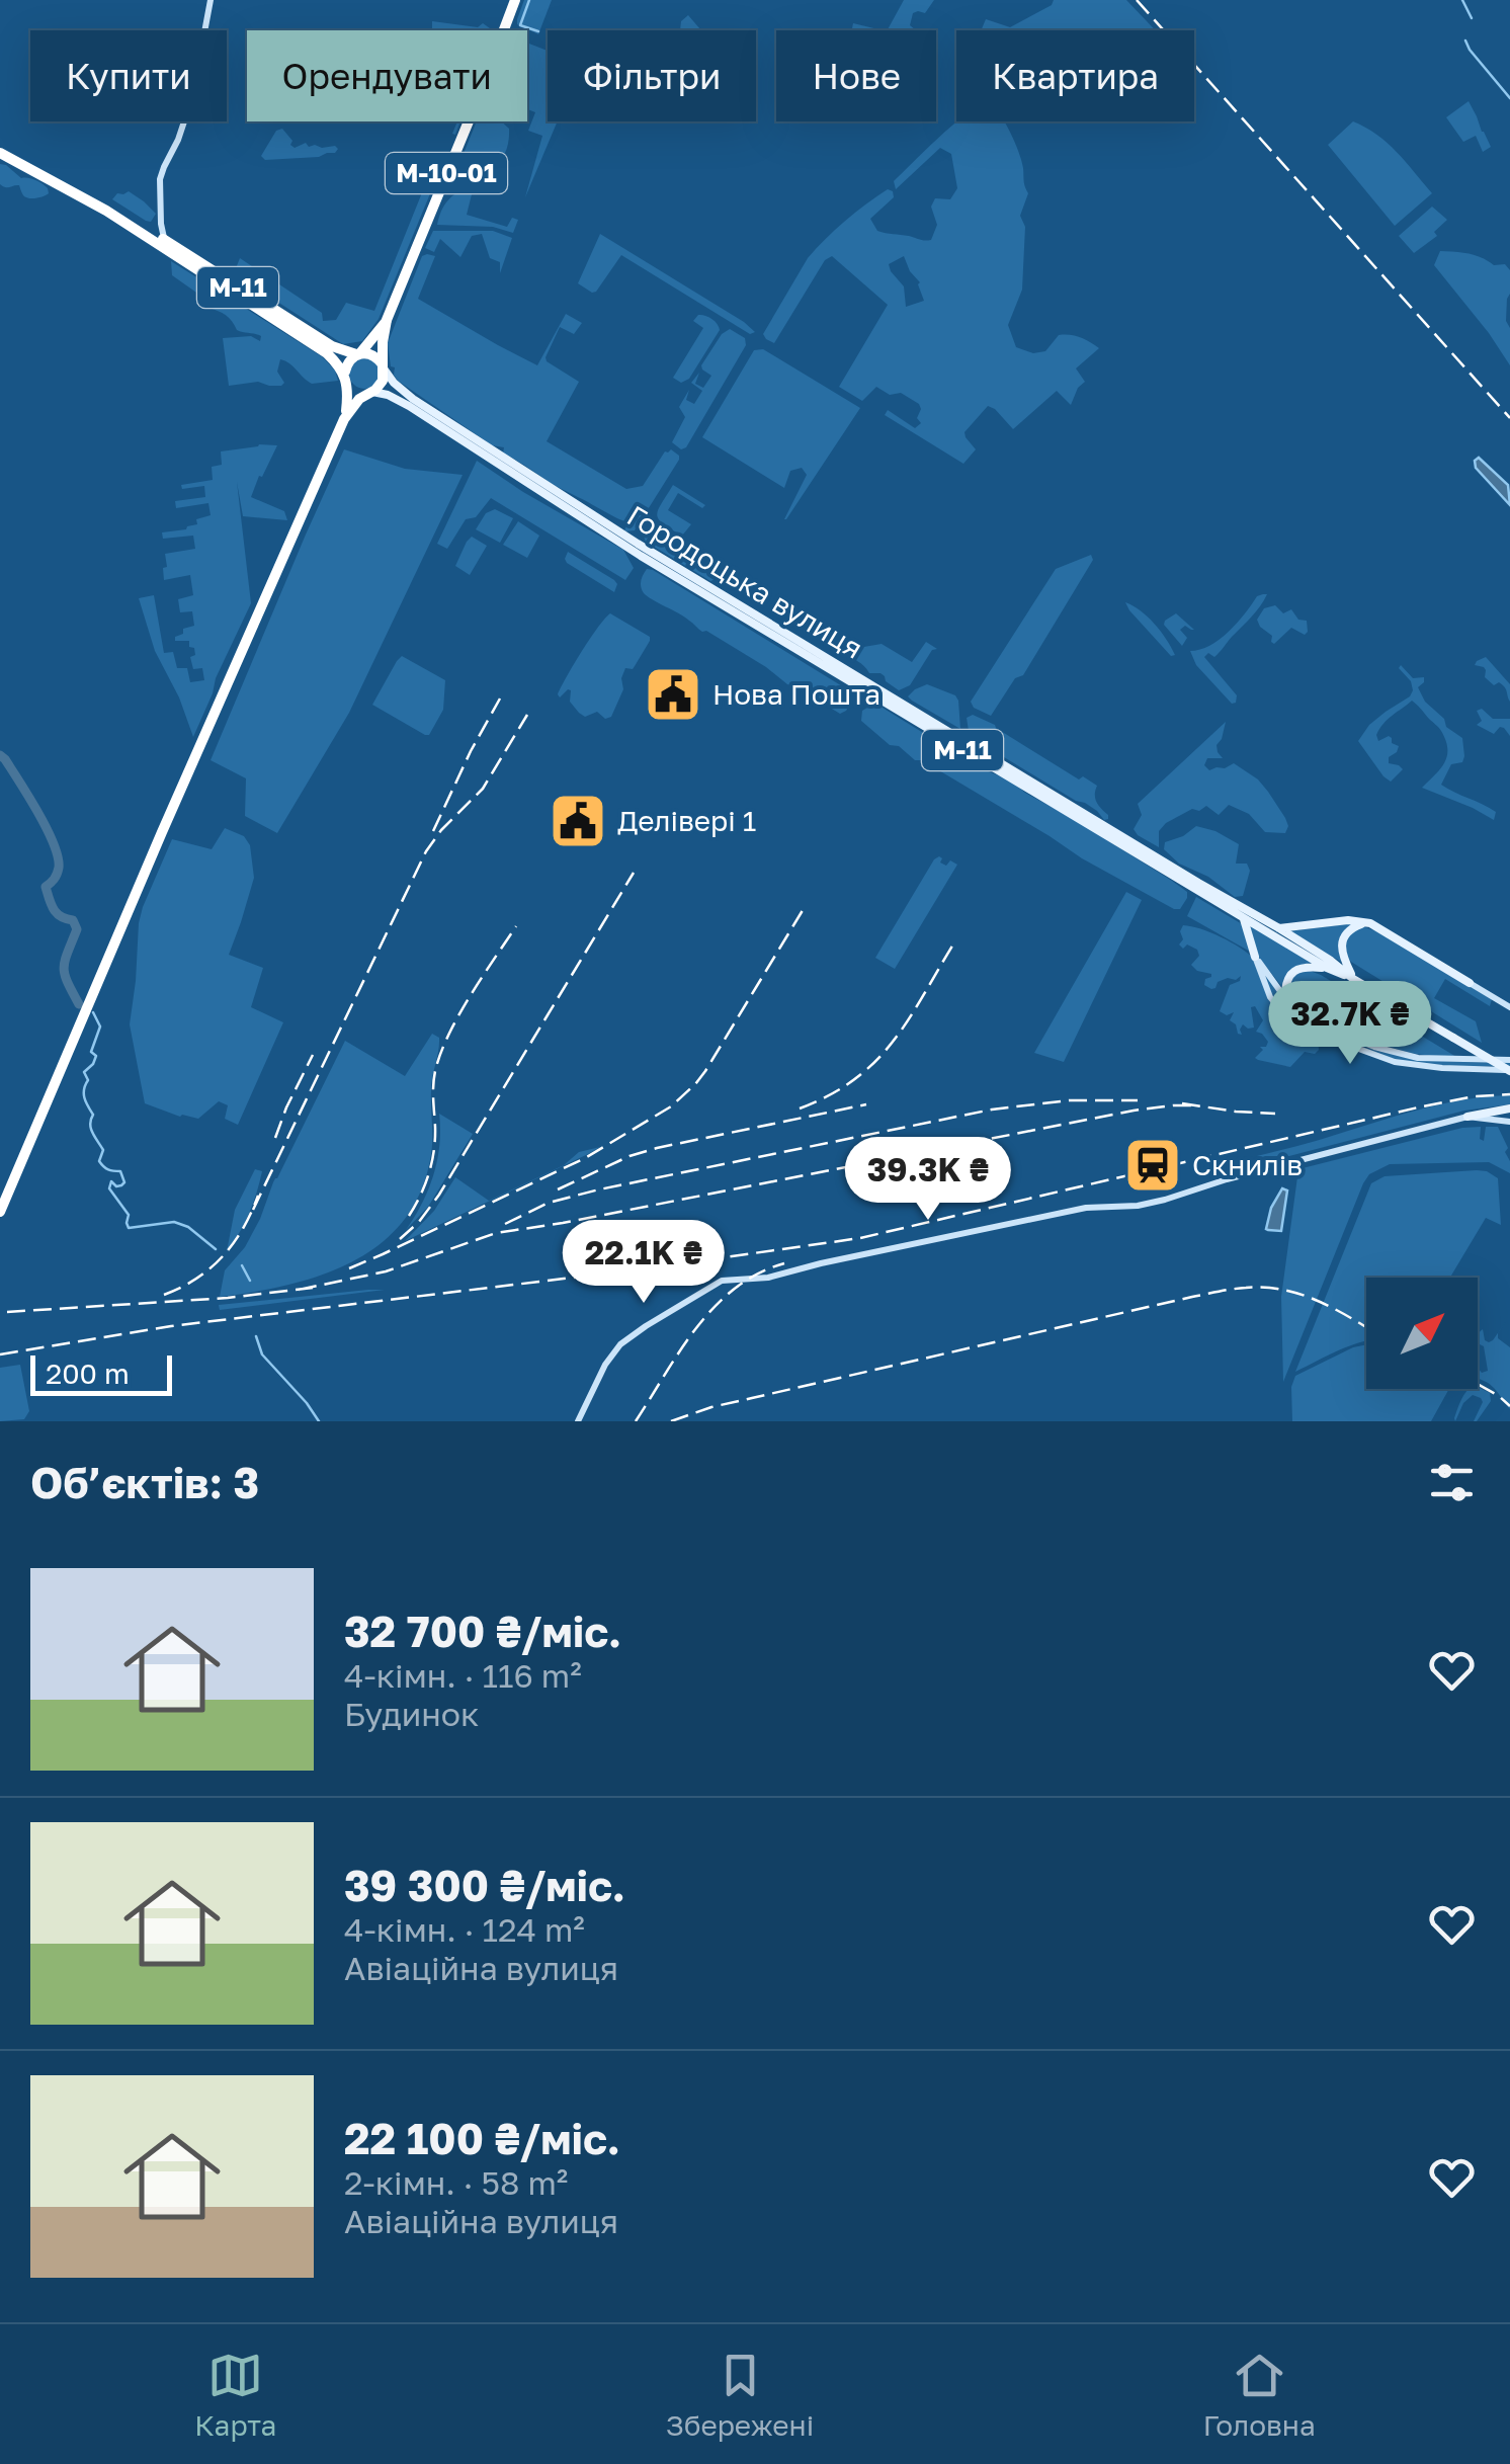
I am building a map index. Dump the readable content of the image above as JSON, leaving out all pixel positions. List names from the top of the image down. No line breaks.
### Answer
{"streets":{"highway":["М-10-01","М-11"],"main road":["Городоцька вулиця"]},"crossings":[["М-10-01","М-11"],["М-10-01","Городоцька вулиця"],["М-11","Городоцька вулиця"]],"places":{"public building":["Нова Пошта","Делівері 1"],"station":["Скнилів"]},"scale_bar":"200 m","north":"top right","page":{"chip":["Купити","Орендувати","Фільтри","Нове","Квартира"],"price":["32.7K ₴","39.3K ₴","22.1K ₴"],"scale":"200 m","heading":"Об’єктів: 3","list":[{"name":"32 700 ₴/міс.","note":"4-кімн. · 116 m² · Будинок"},{"name":"39 300 ₴/міс.","note":"4-кімн. · 124 m² · Авіаційна вулиця"},{"name":"22 100 ₴/міс.","note":"2-кімн. · 58 m² · Авіаційна вулиця"}],"tabs":["Карта","Збережені","Головна"]}}
